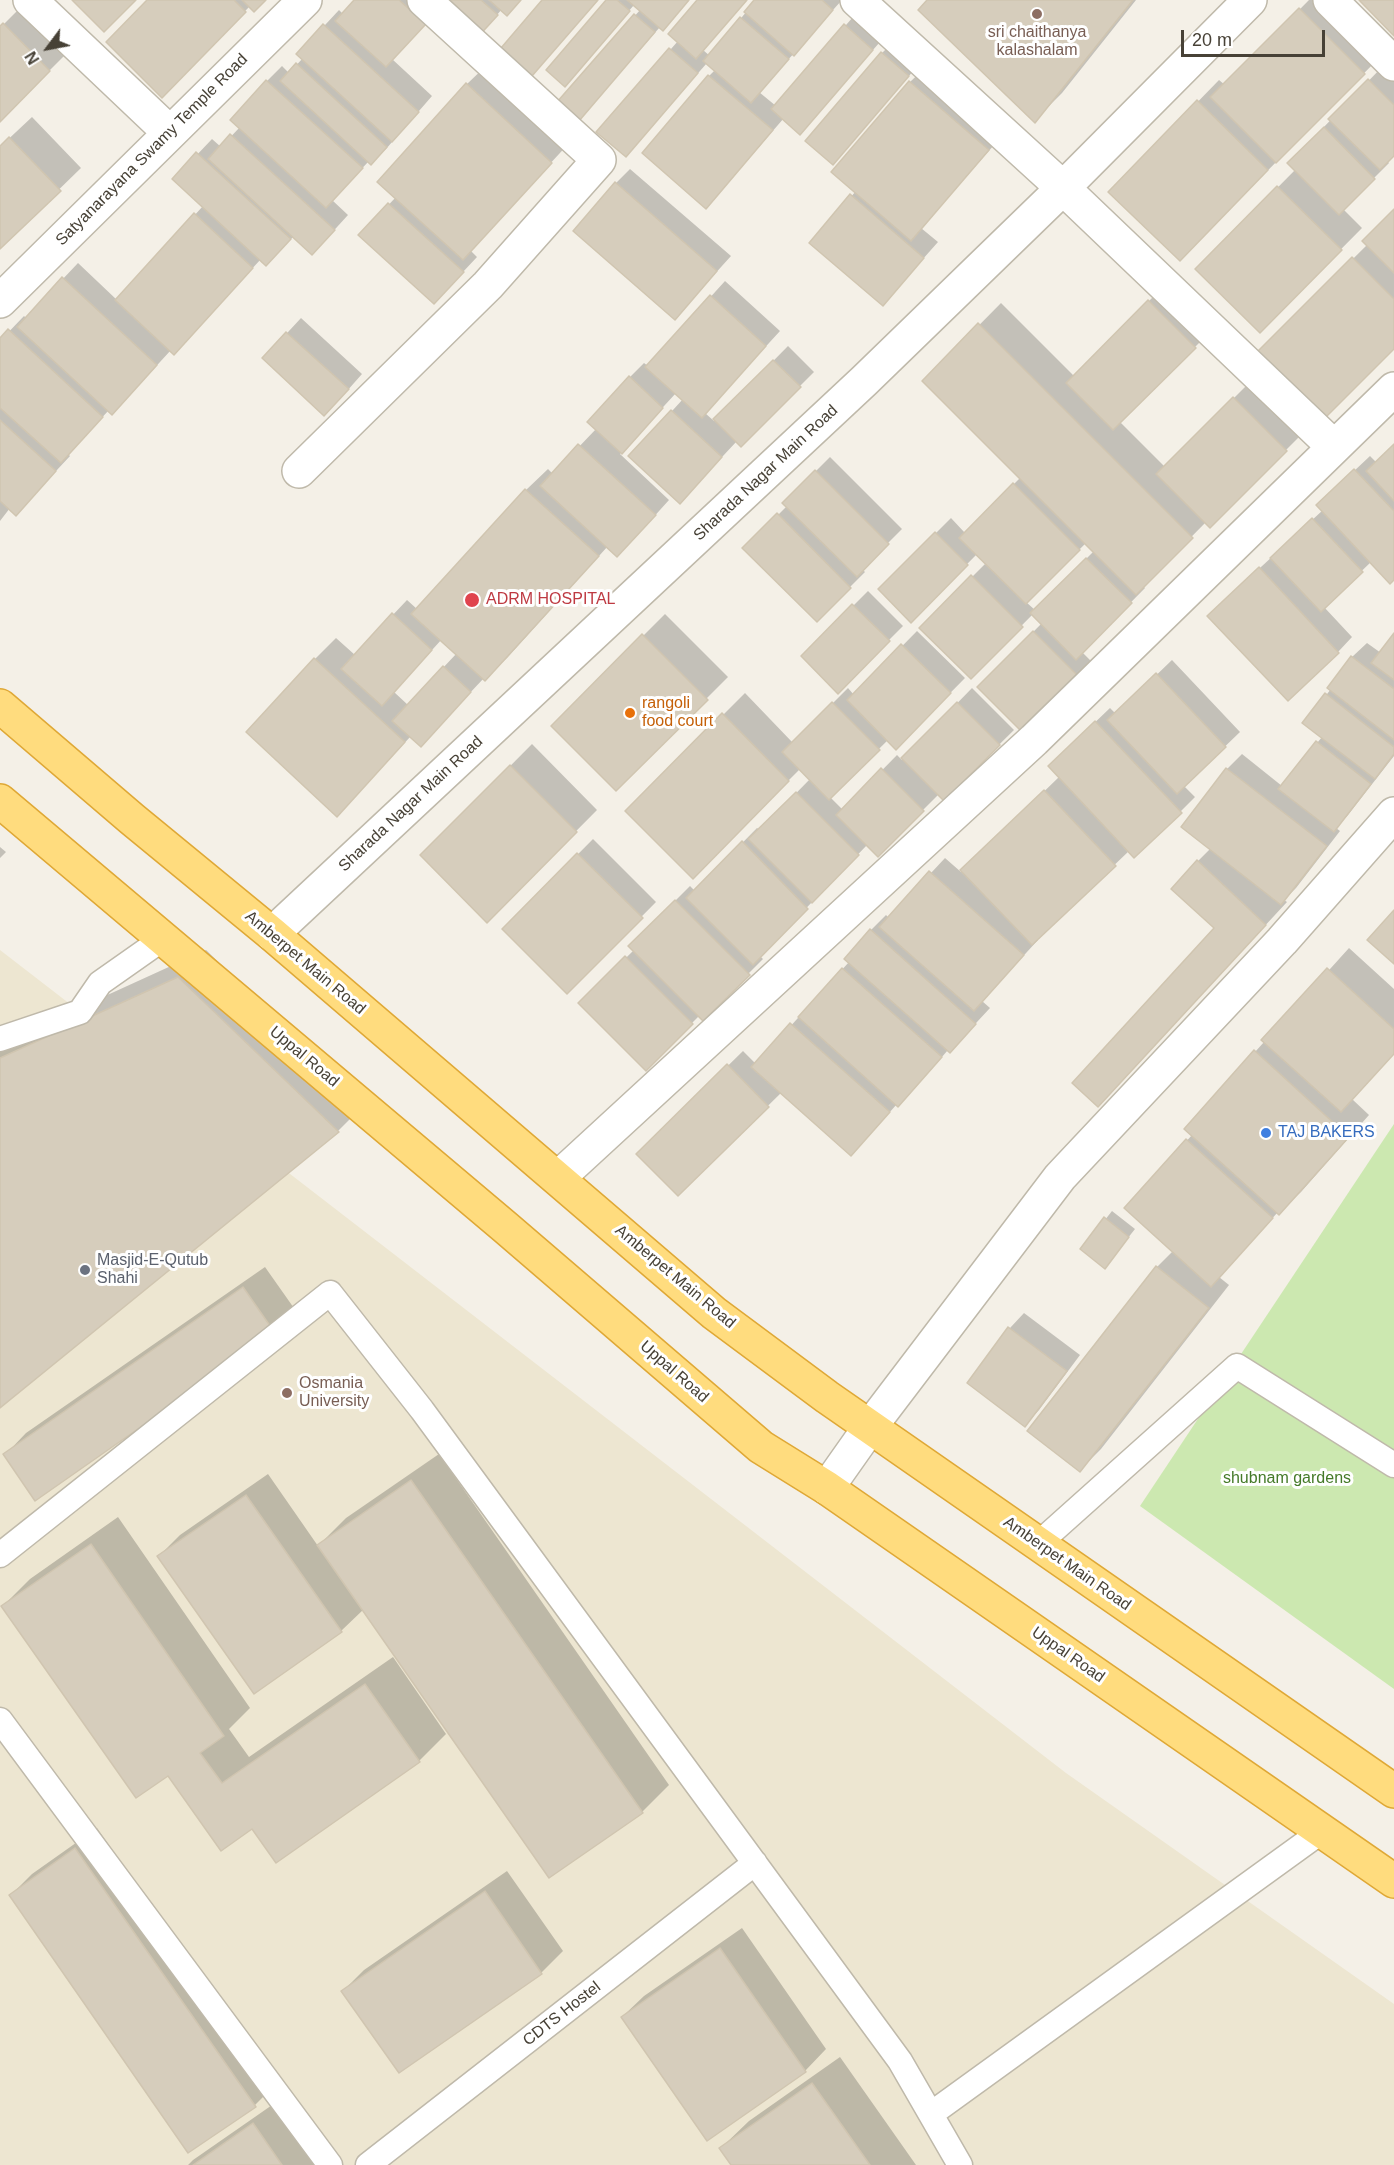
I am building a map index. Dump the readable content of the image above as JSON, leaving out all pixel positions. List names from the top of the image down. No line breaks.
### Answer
{"streets":{"highway":["Amberpet Main Road","Uppal Road"],"street":["Satyanarayana Swamy Temple Road","Sharada Nagar Main Road"],"lane":["CDTS Hostel"]},"crossings":[["Sharada Nagar Main Road","Amberpet Main Road"]],"parks":["shubnam gardens"],"places":["sri chaithanya kalashalam","ADRM HOSPITAL","rangoli food court","TAJ BAKERS","Masjid-E-Qutub Shahi","Osmania University"],"scale_bar":"20 m","north":"bottom left"}
